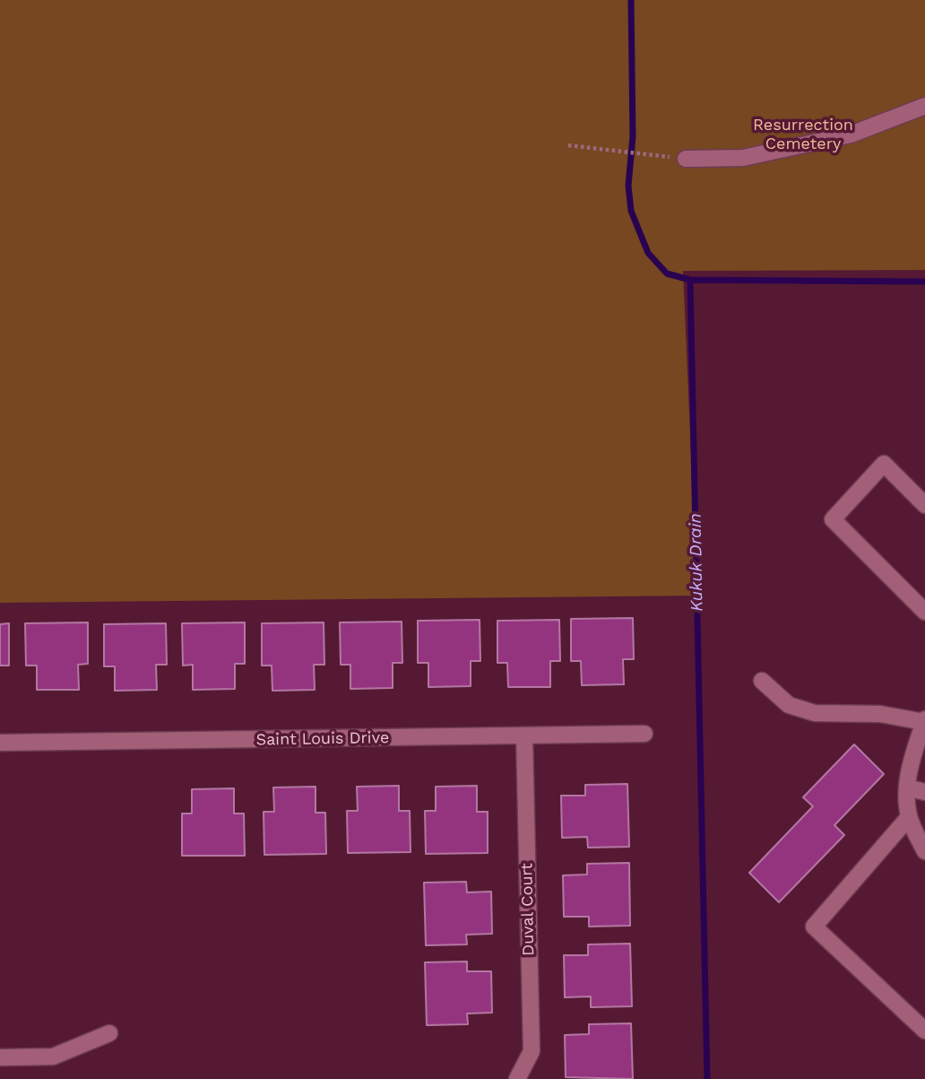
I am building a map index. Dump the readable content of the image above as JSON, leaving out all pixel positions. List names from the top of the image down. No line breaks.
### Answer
{"streets":{"street":["Saint Louis Drive","Duval Court"]},"crossings":[["Saint Louis Drive","Duval Court"]],"water":["Kukuk Drain"],"parks":["Resurrection Cemetery"]}
